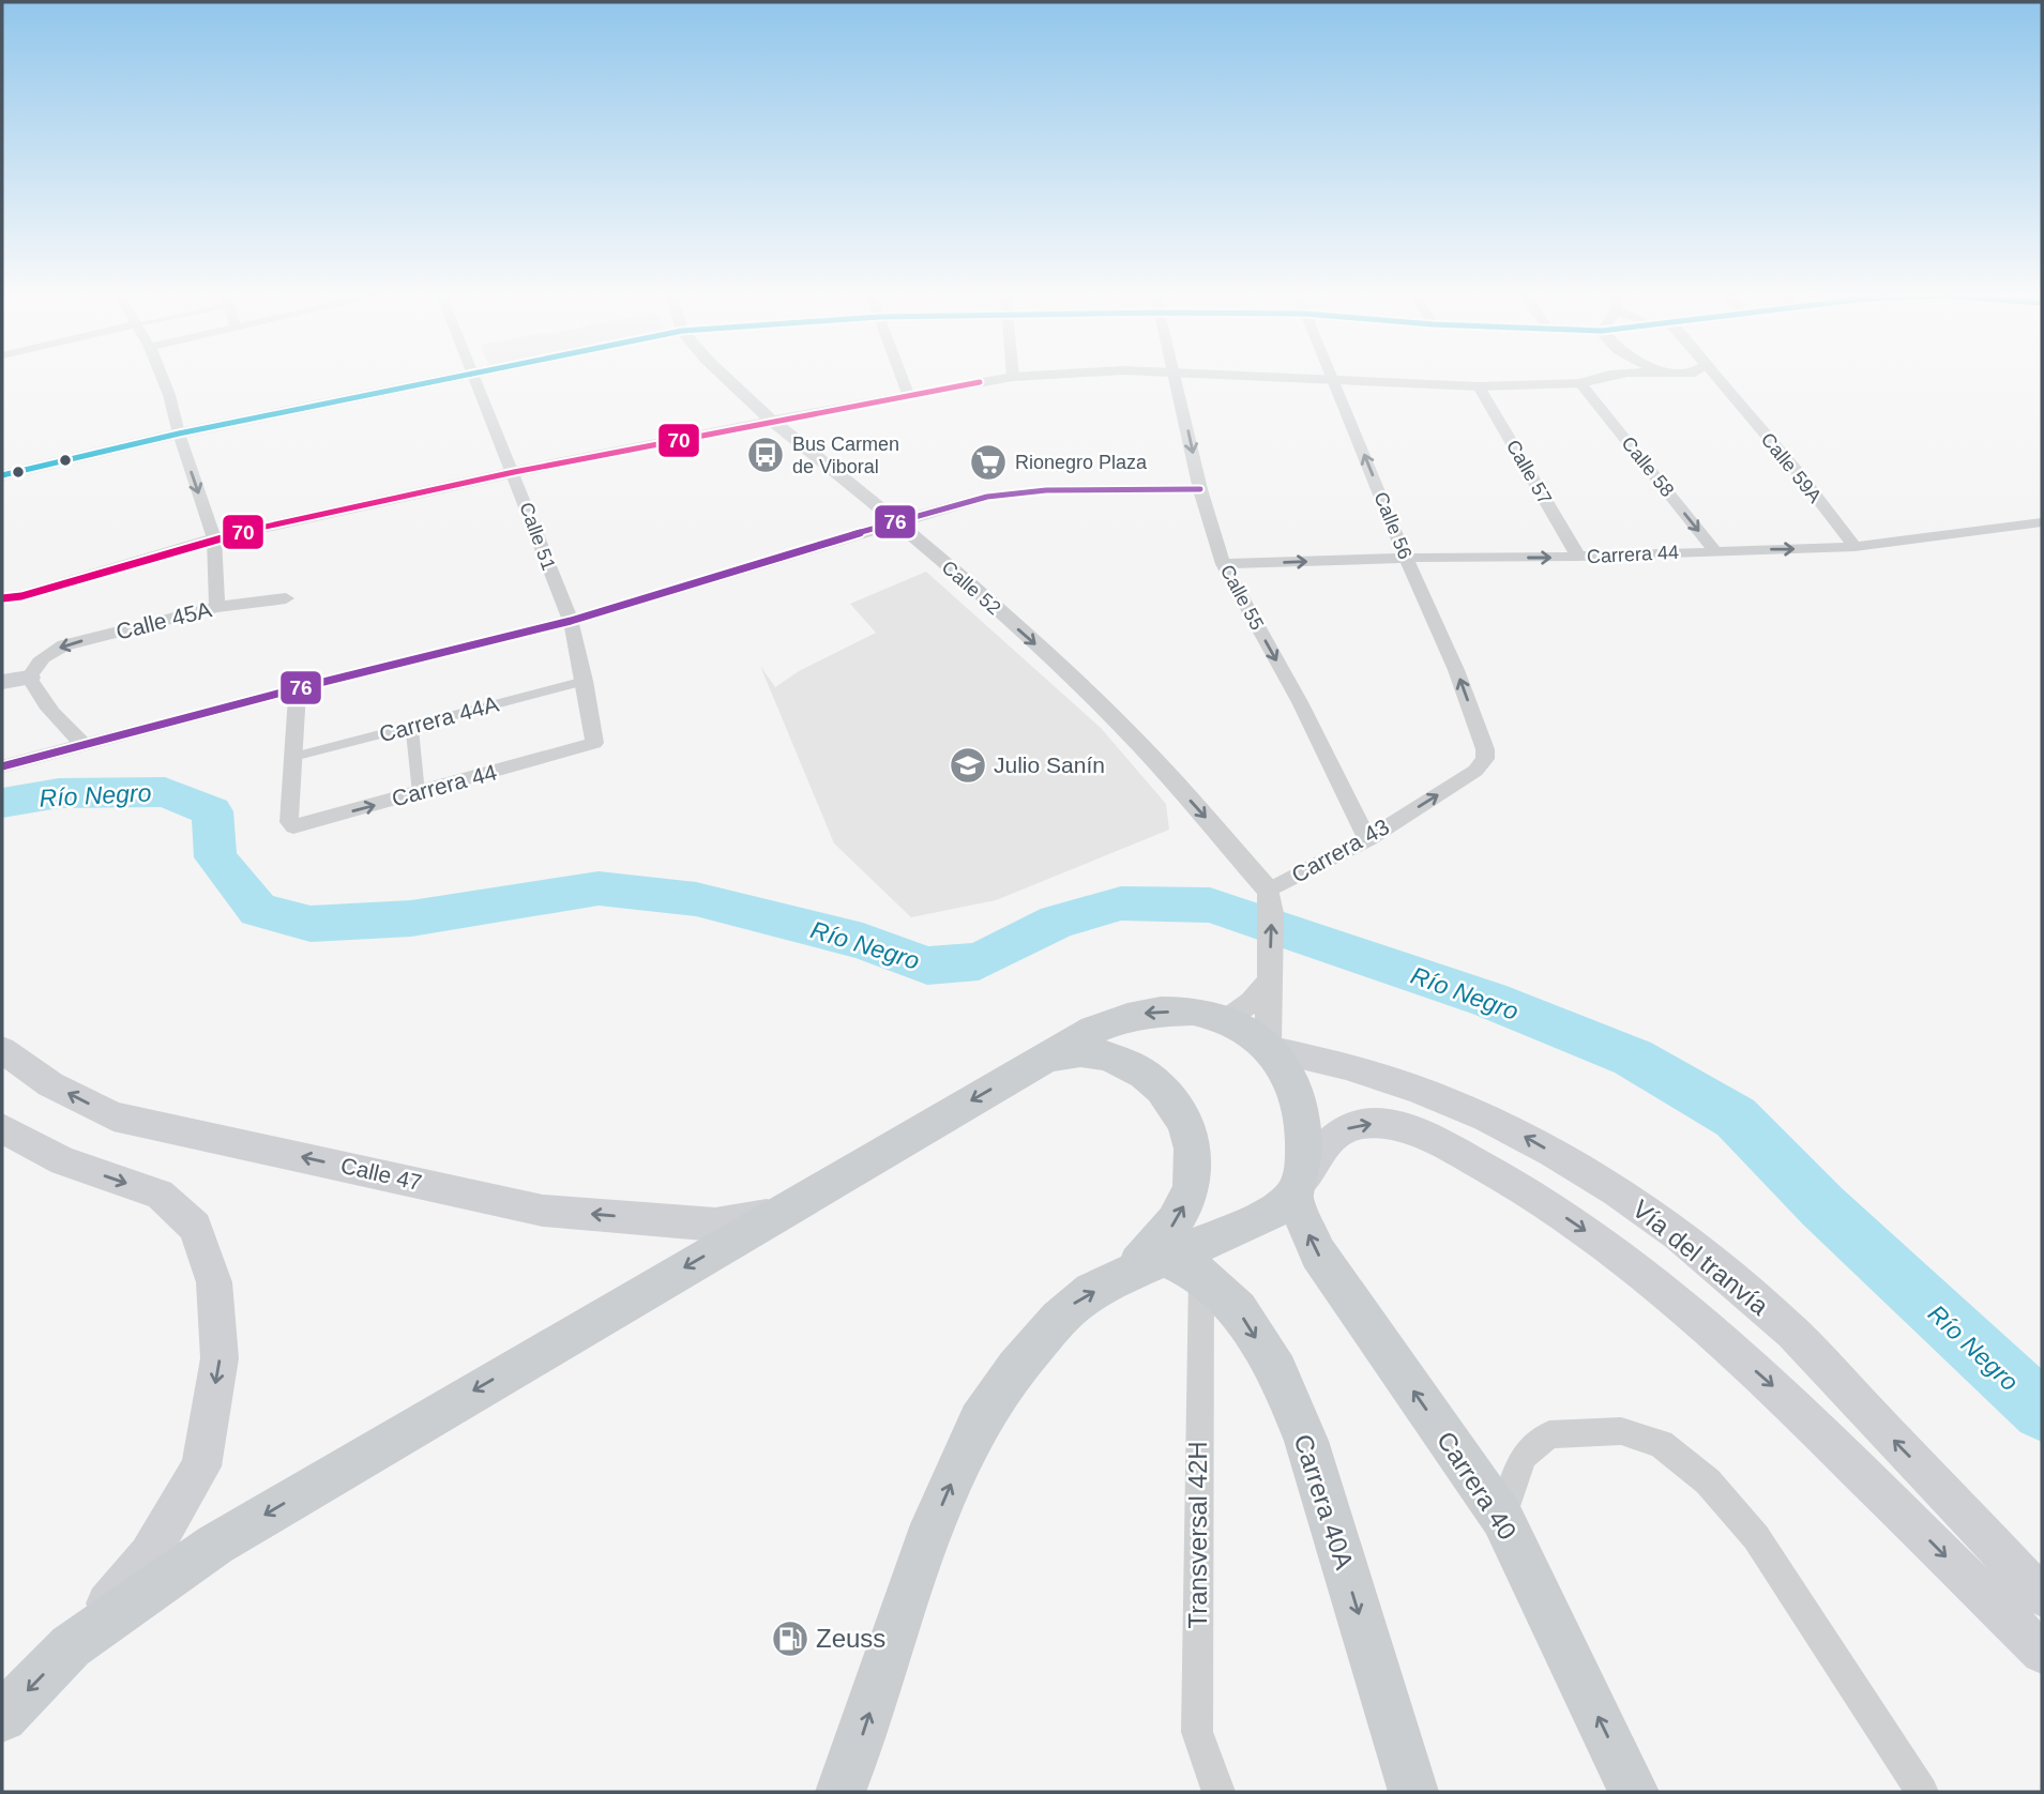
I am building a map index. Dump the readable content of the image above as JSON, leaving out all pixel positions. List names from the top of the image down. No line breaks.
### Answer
{"streets":{"main road":["Calle 47","Vía del tranvía","Carrera 40","Carrera 40A"],"street":["Calle 58","Calle 59A","Calle 57","Calle 56","Calle 51","Carrera 44","Calle 52","Calle 55","Calle 45A","Carrera 44A","Carrera 43","Transversal 42H"]},"crossings":[["Calle 58","Carrera 44"],["Calle 59A","Carrera 44"],["Calle 57","Carrera 44"],["Calle 56","Carrera 44"],["Calle 56","Carrera 43"],["Calle 51","Carrera 44"],["Calle 51","Carrera 44A"],["Carrera 44","Calle 55"],["Carrera 44","Carrera 44A"],["Calle 52","Carrera 43"],["Calle 55","Carrera 43"],["Carrera 43","Vía del tranvía"],["Carrera 40A","Transversal 42H"]],"one_way":["Calle 58","Calle 56","Calle 52","Calle 55","Carrera 43","Calle 47","Vía del tranvía","Carrera 40","Carrera 40A"],"water":["Río Negro"],"places":{"bus stop":["Bus Carmen de Viboral"],"supermarket":["Rionegro Plaza"],"school or university":["Julio Sanín"],"fuel station":["Zeuss"]},"lines":["transit line 70","transit line 76"]}
